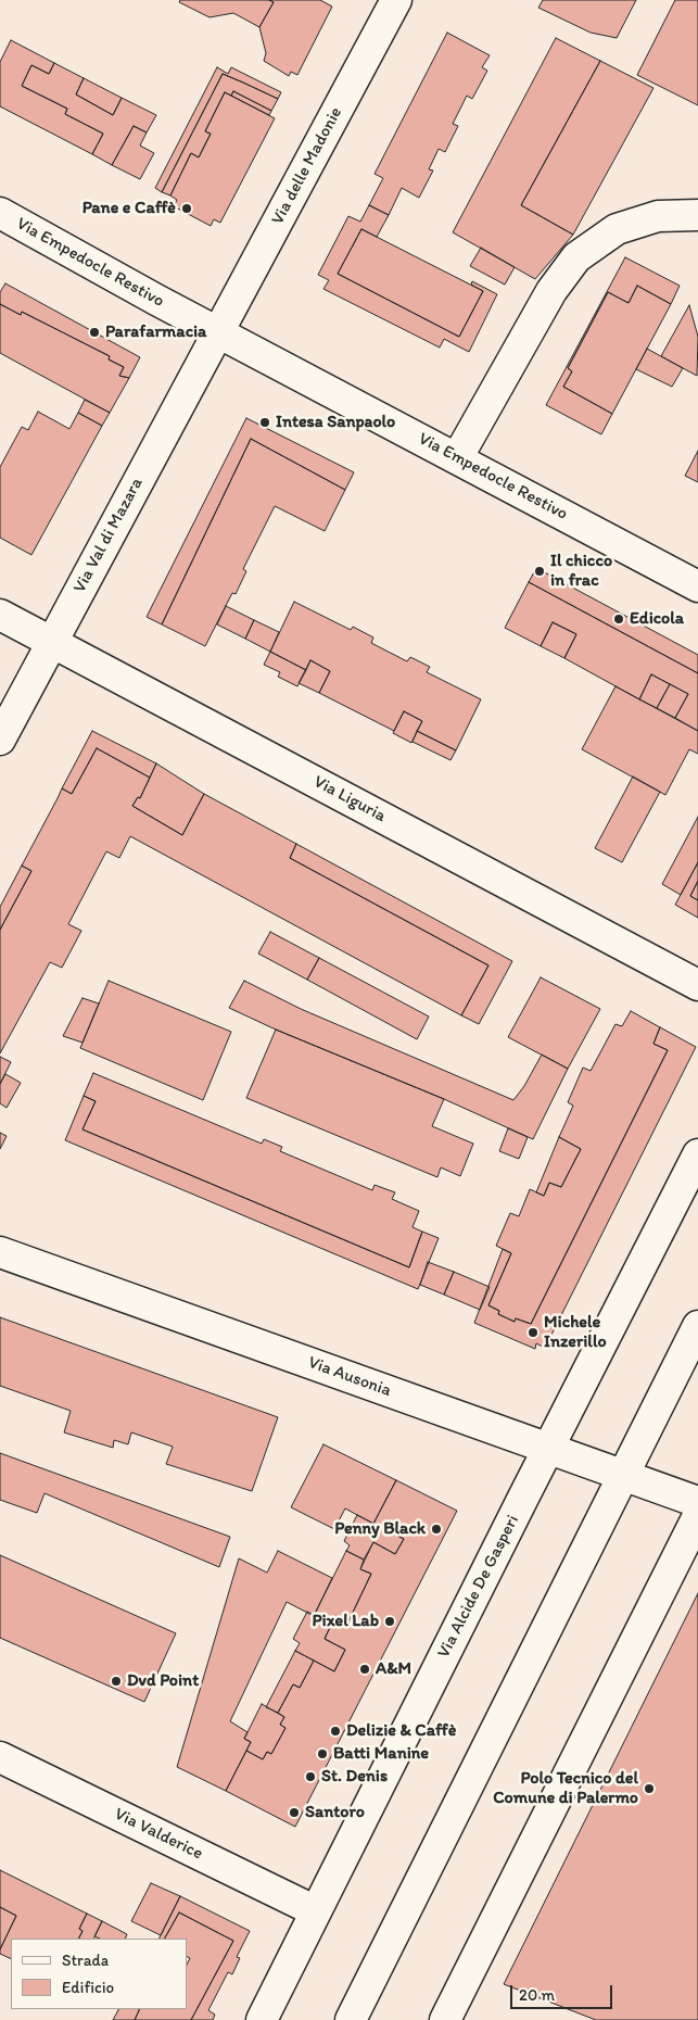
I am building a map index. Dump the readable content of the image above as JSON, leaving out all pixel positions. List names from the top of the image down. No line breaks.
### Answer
{"streets":{"street":["Via delle Madonie","Via Empedocle Restivo","Via Val di Mazara","Via Liguria","Via Ausonia","Via Alcide De Gasperi","Via Valderice"]},"crossings":[["Via delle Madonie","Via Empedocle Restivo"],["Via delle Madonie","Via Val di Mazara"],["Via Empedocle Restivo","Via Val di Mazara"],["Via Val di Mazara","Via Liguria"],["Via Ausonia","Via Alcide De Gasperi"],["Via Alcide De Gasperi","Via Valderice"]],"places":["Pane e Caffè","Parafarmacia","Intesa Sanpaolo","Il chicco in frac","Edicola","Michele Inzerillo","Penny Black","Pixel Lab","A&M","Dvd Point","Delizie & Caffè","Batti Manine","St. Denis","Polo Tecnico del Comune di Palermo","Santoro"],"legend":["Strada","Edificio"],"scale_bar":"20 m"}
